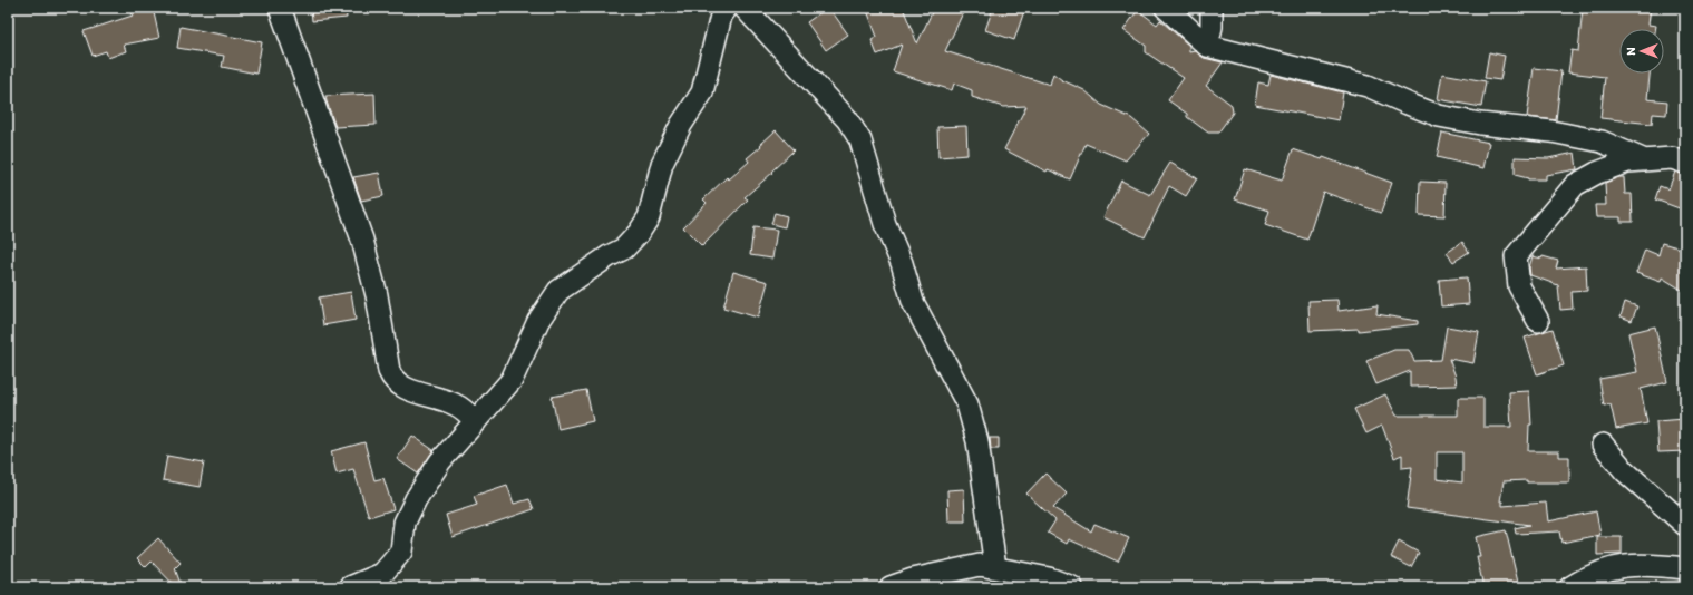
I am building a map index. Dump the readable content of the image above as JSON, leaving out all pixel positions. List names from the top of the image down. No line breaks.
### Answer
{"north":"left"}
